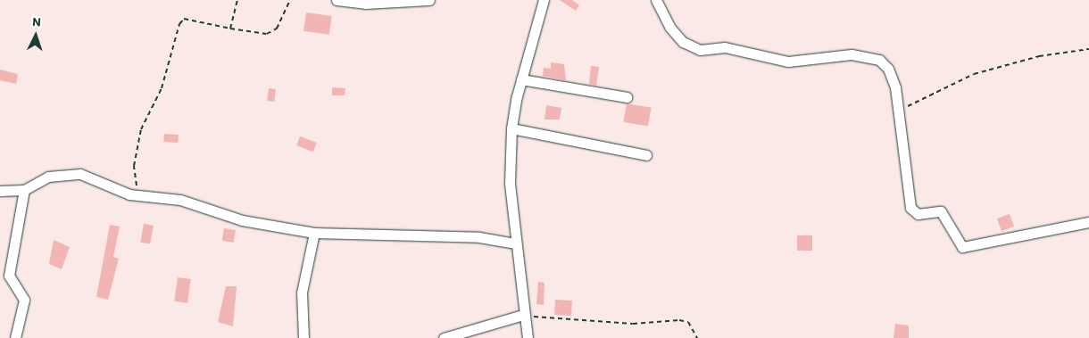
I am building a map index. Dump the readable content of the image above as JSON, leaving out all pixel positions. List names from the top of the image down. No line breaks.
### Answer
{"north":"top"}
